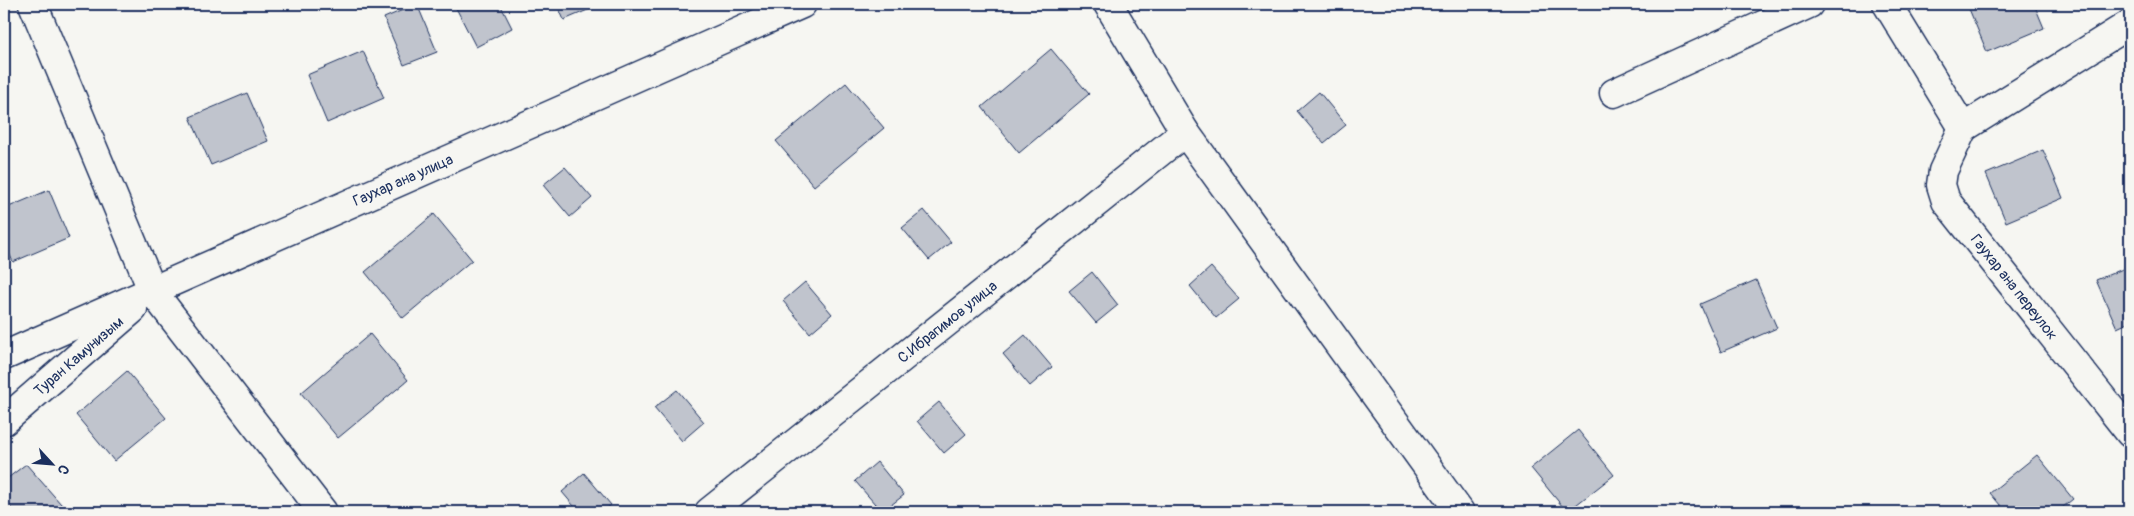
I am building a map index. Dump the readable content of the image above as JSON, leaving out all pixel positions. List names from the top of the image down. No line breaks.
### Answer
{"streets":{"street":["Гаухар ана улица","Гаухар ана переулок","С.Ибрагимов улица","Туран Камунизым"]},"crossings":[["Гаухар ана улица","Туран Камунизым"]],"north":"bottom right"}
